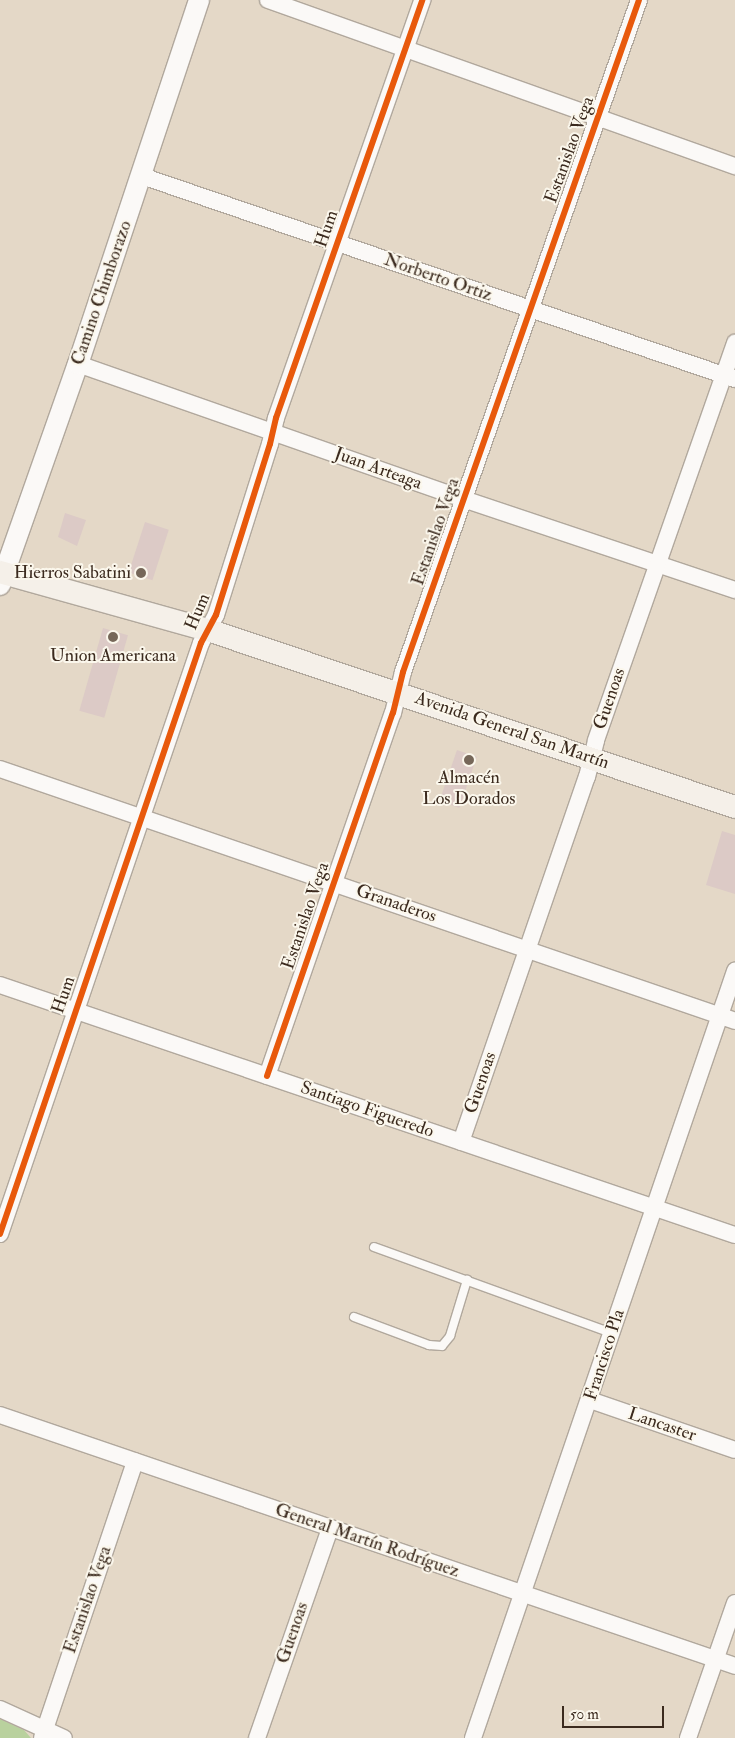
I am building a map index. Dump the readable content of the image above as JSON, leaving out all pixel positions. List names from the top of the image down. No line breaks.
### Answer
{"streets":{"main road":["Avenida General San Martín"],"street":["Estanislao Vega","Hum","Norberto Ortiz","Camino Chimborazo","Juan Arteaga","Guenoas","Granaderos","Santiago Figueredo","Francisco Pla","Lancaster","General Martín Rodríguez"]},"crossings":[["Estanislao Vega","Norberto Ortiz"],["Estanislao Vega","Juan Arteaga"],["Estanislao Vega","Avenida General San Martín"],["Estanislao Vega","Granaderos"],["Estanislao Vega","Santiago Figueredo"],["Estanislao Vega","General Martín Rodríguez"],["Hum","Norberto Ortiz"],["Hum","Juan Arteaga"],["Hum","Avenida General San Martín"],["Hum","Granaderos"],["Hum","Santiago Figueredo"],["Norberto Ortiz","Camino Chimborazo"],["Norberto Ortiz","Guenoas"],["Camino Chimborazo","Juan Arteaga"],["Camino Chimborazo","Avenida General San Martín"],["Juan Arteaga","Guenoas"],["Guenoas","Avenida General San Martín"],["Guenoas","Granaderos"],["Guenoas","Santiago Figueredo"],["Guenoas","General Martín Rodríguez"],["Granaderos","Francisco Pla"],["Santiago Figueredo","Francisco Pla"],["Francisco Pla","Lancaster"],["Francisco Pla","General Martín Rodríguez"]],"places":["Hierros Sabatini","Union Americana","Almacén Los Dorados"],"scale_bar":"50 m"}
